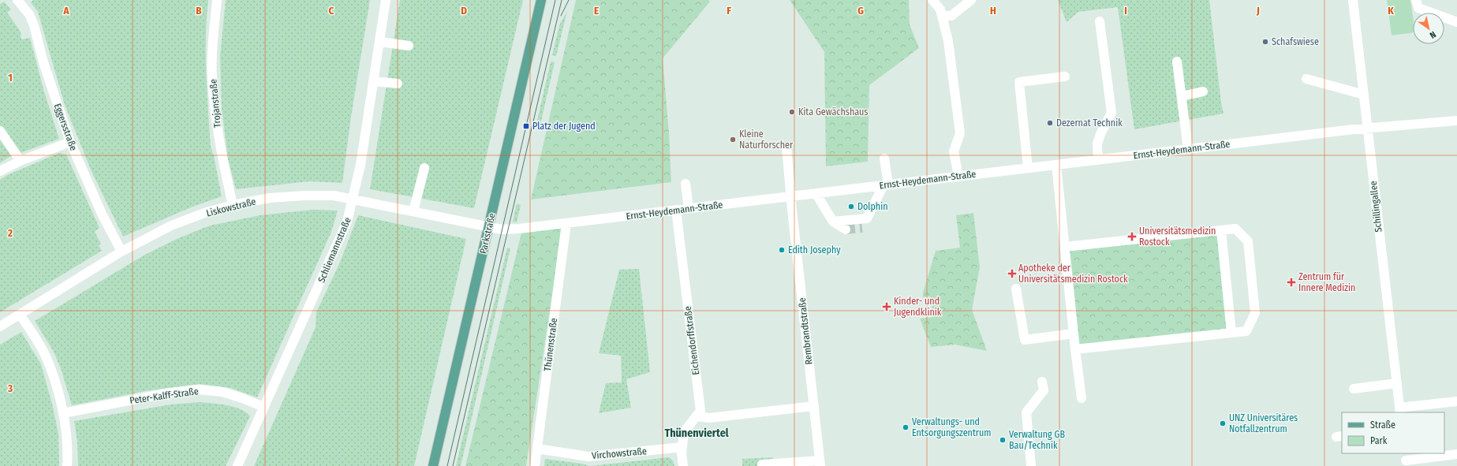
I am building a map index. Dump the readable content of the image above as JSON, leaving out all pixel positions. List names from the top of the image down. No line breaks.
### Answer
{"streets":{"main road":["Parkstraße"],"street":["Trojanstraße","Eggersstraße","Ernst-Heydemann-Straße","Schillingallee","Liskowstraße","Schliemannstraße","Rembrandtstraße","Eichendorffstraße","Thünenstraße","Peter-Kalff-Straße","Virchowstraße"]},"crossings":[["Trojanstraße","Liskowstraße"],["Eggersstraße","Liskowstraße"],["Ernst-Heydemann-Straße","Schillingallee"],["Ernst-Heydemann-Straße","Liskowstraße"],["Ernst-Heydemann-Straße","Parkstraße"],["Ernst-Heydemann-Straße","Rembrandtstraße"],["Ernst-Heydemann-Straße","Eichendorffstraße"],["Ernst-Heydemann-Straße","Thünenstraße"],["Liskowstraße","Parkstraße"],["Liskowstraße","Schliemannstraße"],["Schliemannstraße","Peter-Kalff-Straße"],["Eichendorffstraße","Virchowstraße"],["Thünenstraße","Virchowstraße"]],"districts":["Thünenviertel"],"places":{"other":["Schafswiese","Kita Gewächshaus","Dezernat Technik","Kleine Naturforscher","Dolphin","Edith Josephy","UNZ Universitäres Notfallzentrum","Verwaltungs- und Entsorgungszentrum","Verwaltung GB Bau/Technik"],"transit":["Platz der Jugend"],"health":["Universitätsmedizin Rostock","Apotheke der Universitätsmedizin Rostock","Zentrum für Innere Medizin","Kinder- und Jugendklinik"]},"legend":["Straße","Park"],"north":"bottom right","grid":{"columns":["A","B","C","D","E","F","G","H","I","J","K"],"rows":["1","2","3"]}}
